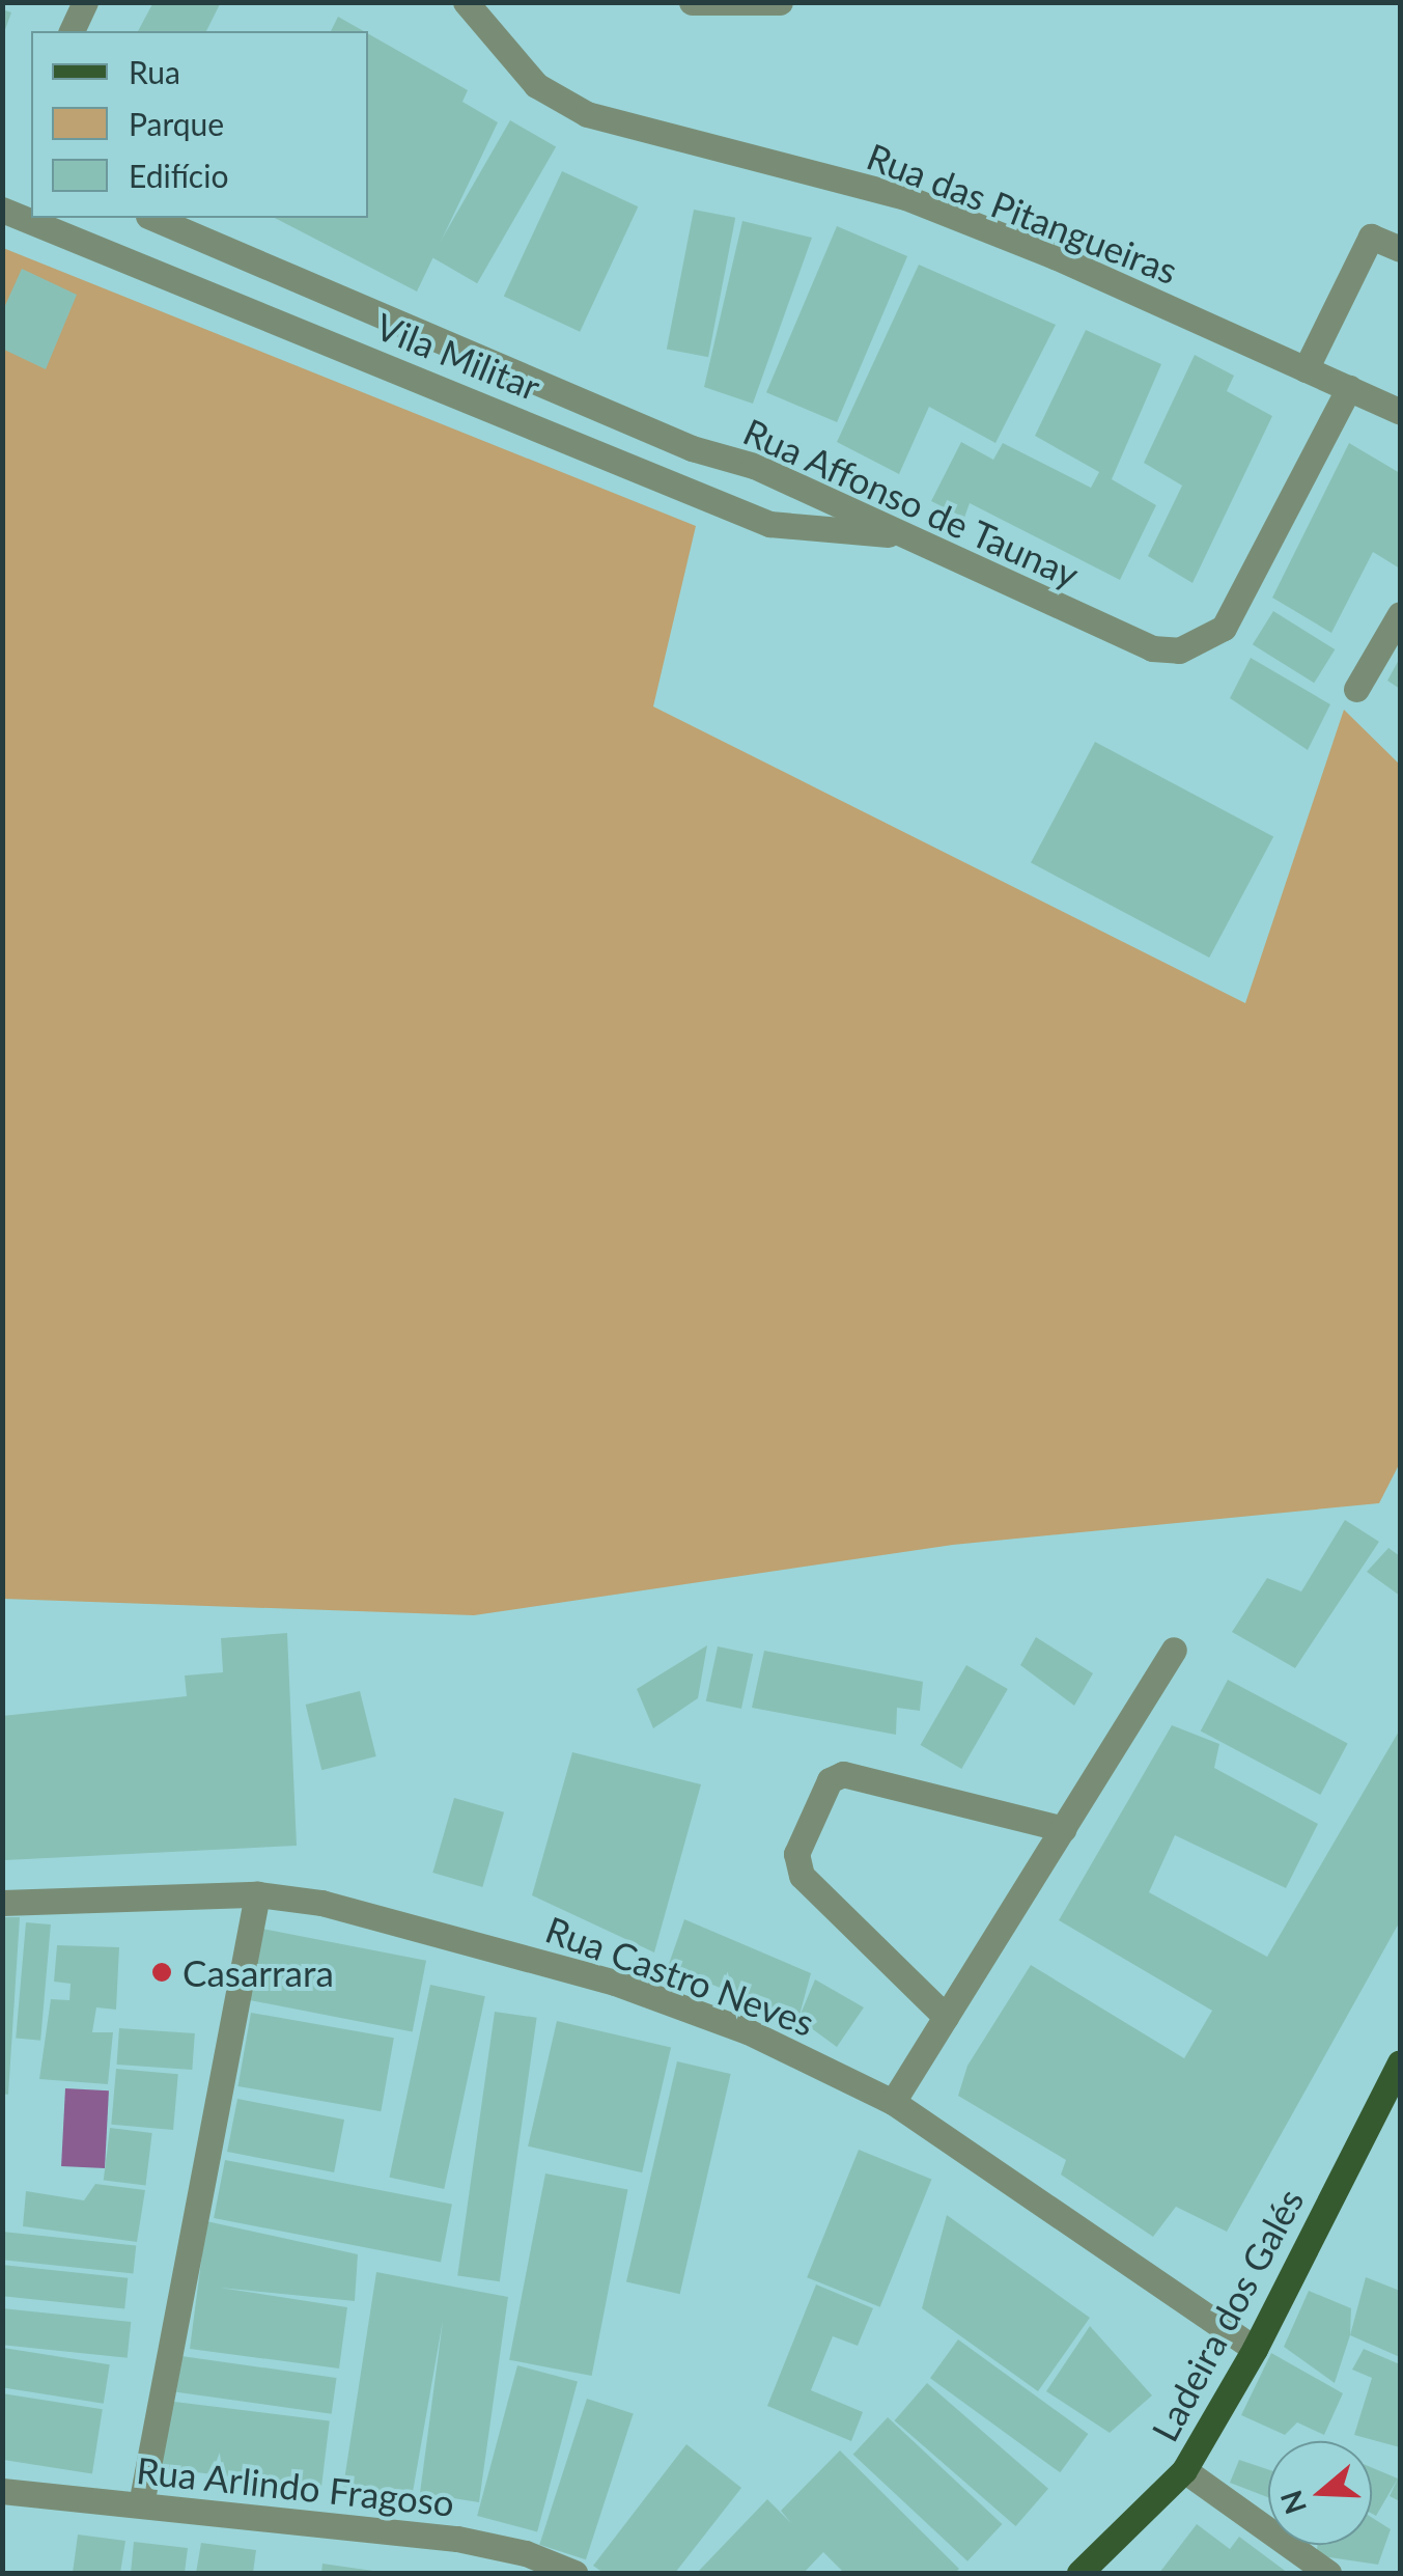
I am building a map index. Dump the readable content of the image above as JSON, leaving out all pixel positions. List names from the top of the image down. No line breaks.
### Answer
{"streets":{"main road":["Ladeira dos Galés"],"street":["Rua das Pitangueiras","Vila Militar","Rua Affonso de Taunay","Rua Castro Neves","Rua Arlindo Fragoso"]},"crossings":[["Rua das Pitangueiras","Rua Affonso de Taunay"],["Vila Militar","Rua Affonso de Taunay"],["Rua Castro Neves","Ladeira dos Galés"]],"places":["Casarrara"],"legend":["Rua","Parque","Edifício"],"north":"left"}
